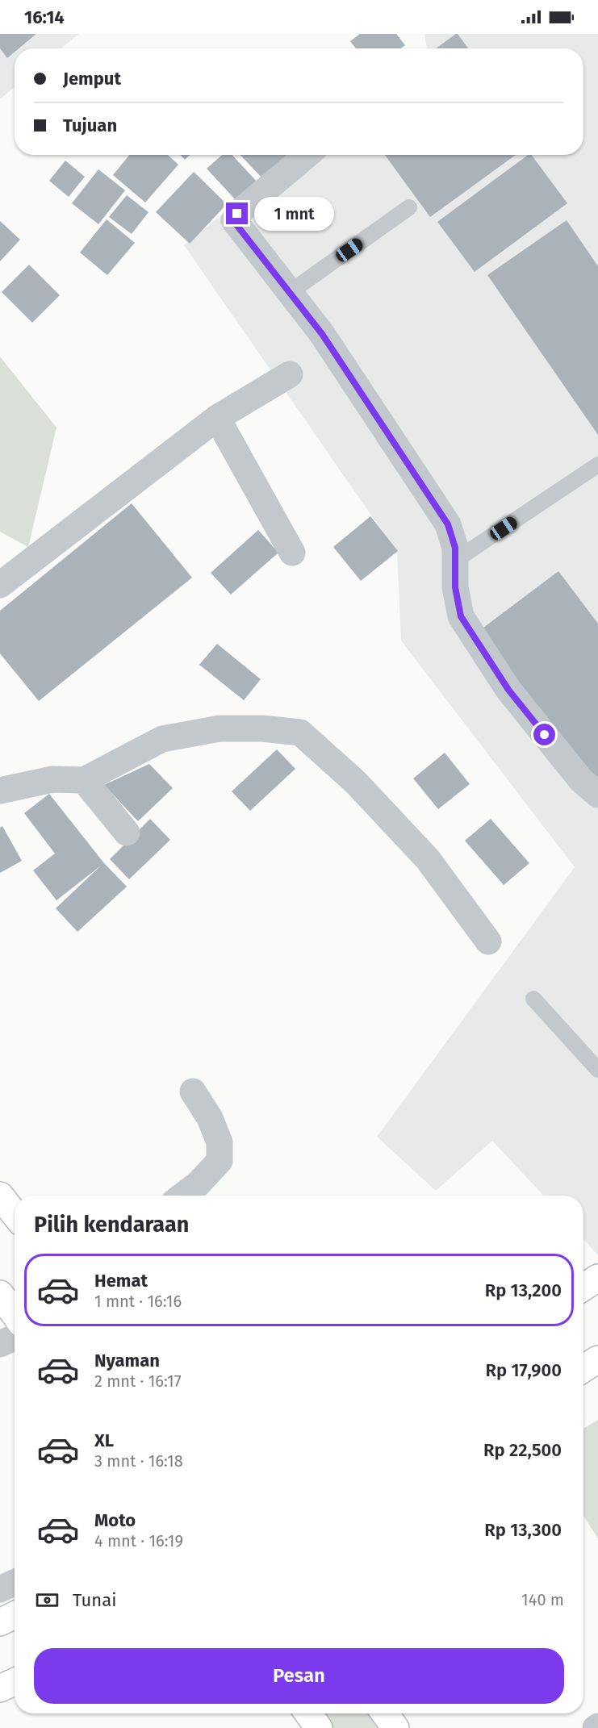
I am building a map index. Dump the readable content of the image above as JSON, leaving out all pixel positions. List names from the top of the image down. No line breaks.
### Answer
{"page":{"status":"16:14","banner":["Jemput","Tujuan"],"bubble":"1 mnt","heading":"Pilih kendaraan","list":[{"name":"Hemat","note":"1 mnt · 16:16","value":"Rp 13,200"},{"name":"Nyaman","note":"2 mnt · 16:17","value":"Rp 17,900"},{"name":"XL","note":"3 mnt · 16:18","value":"Rp 22,500"},{"name":"Moto","note":"4 mnt · 16:19","value":"Rp 13,300"}],"pay":["Tunai","140 m"],"buttons":"Pesan"}}
